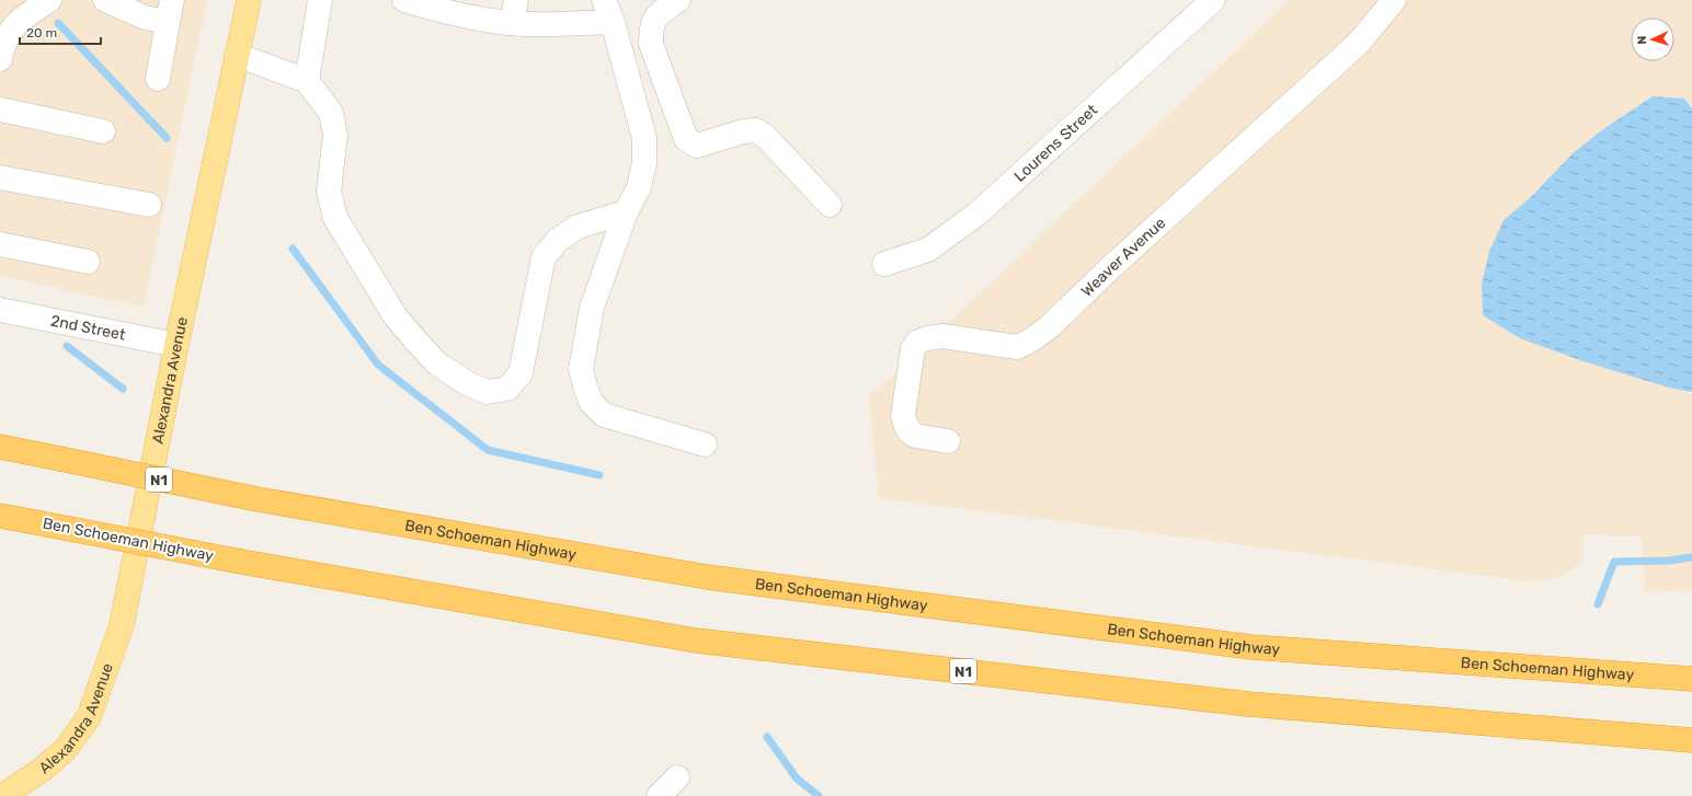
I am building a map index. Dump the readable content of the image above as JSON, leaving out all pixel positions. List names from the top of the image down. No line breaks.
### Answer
{"streets":{"highway":["N1","Ben Schoeman Highway"],"main road":["Alexandra Avenue"],"street":["Lourens Street","Weaver Avenue","2nd Street"]},"crossings":[["2nd Street","Alexandra Avenue"]],"scale_bar":"20 m","north":"left"}
